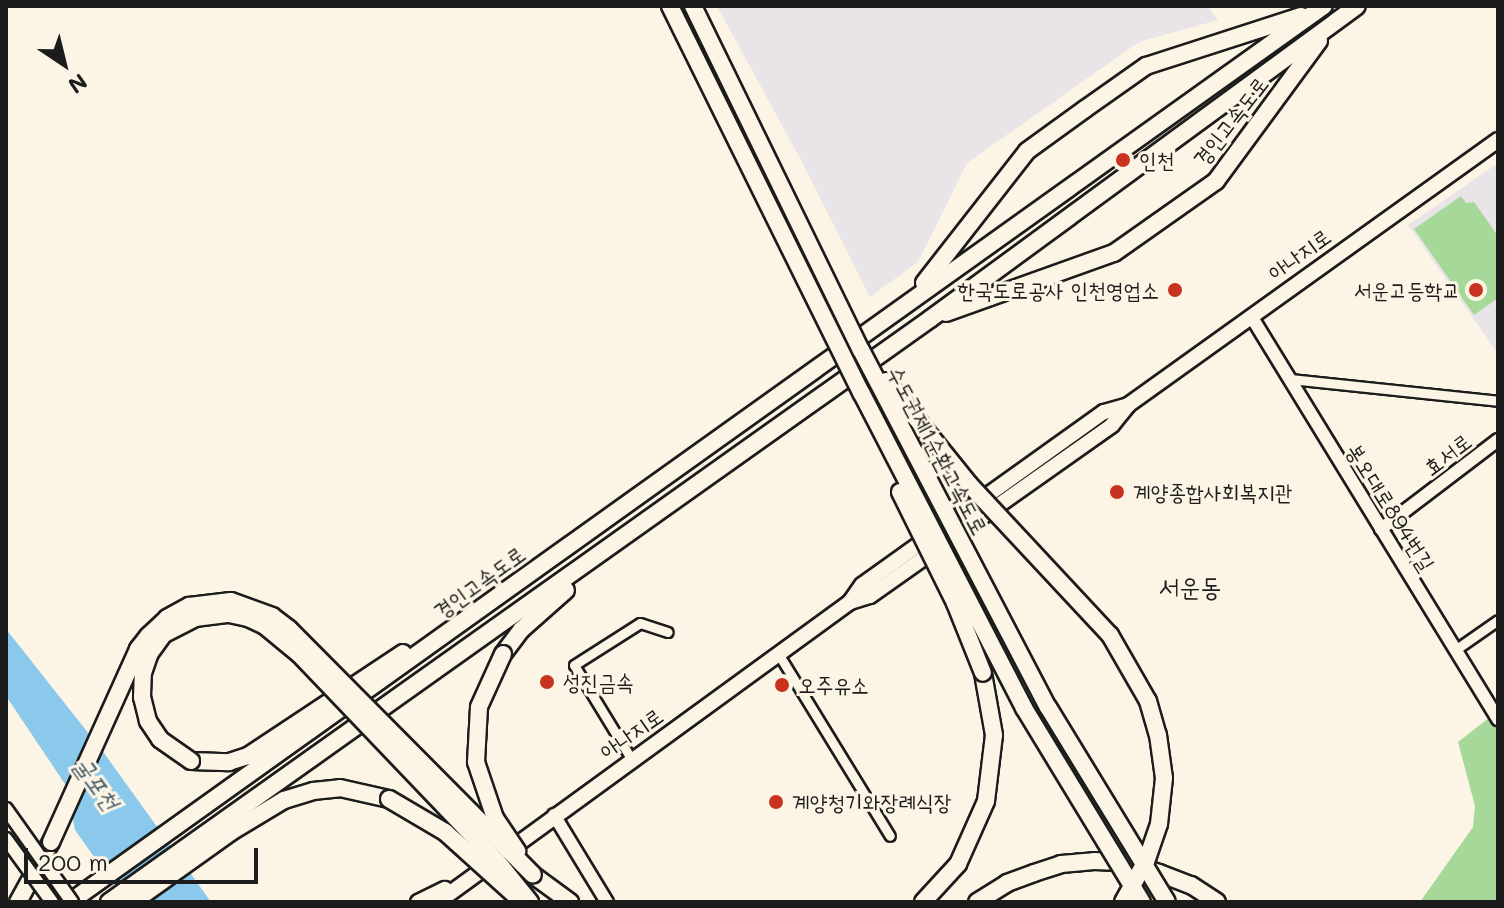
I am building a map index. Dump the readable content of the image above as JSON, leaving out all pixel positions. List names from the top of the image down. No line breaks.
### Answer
{"streets":{"highway":["경인고속도로","수도권제1순환고속도로"],"main road":["아나지로"],"street":["효서로","봉오대로894번길"]},"crossings":[["아나지로","봉오대로894번길"],["효서로","봉오대로894번길"]],"districts":["서운동"],"water":["굴포천"],"places":["인천","한국도로공사 인천영업소","서운고등학교","계양종합사회복지관","성진금속","오주유소","계양청기와장례식장"],"scale_bar":"200 m","north":"bottom right"}
